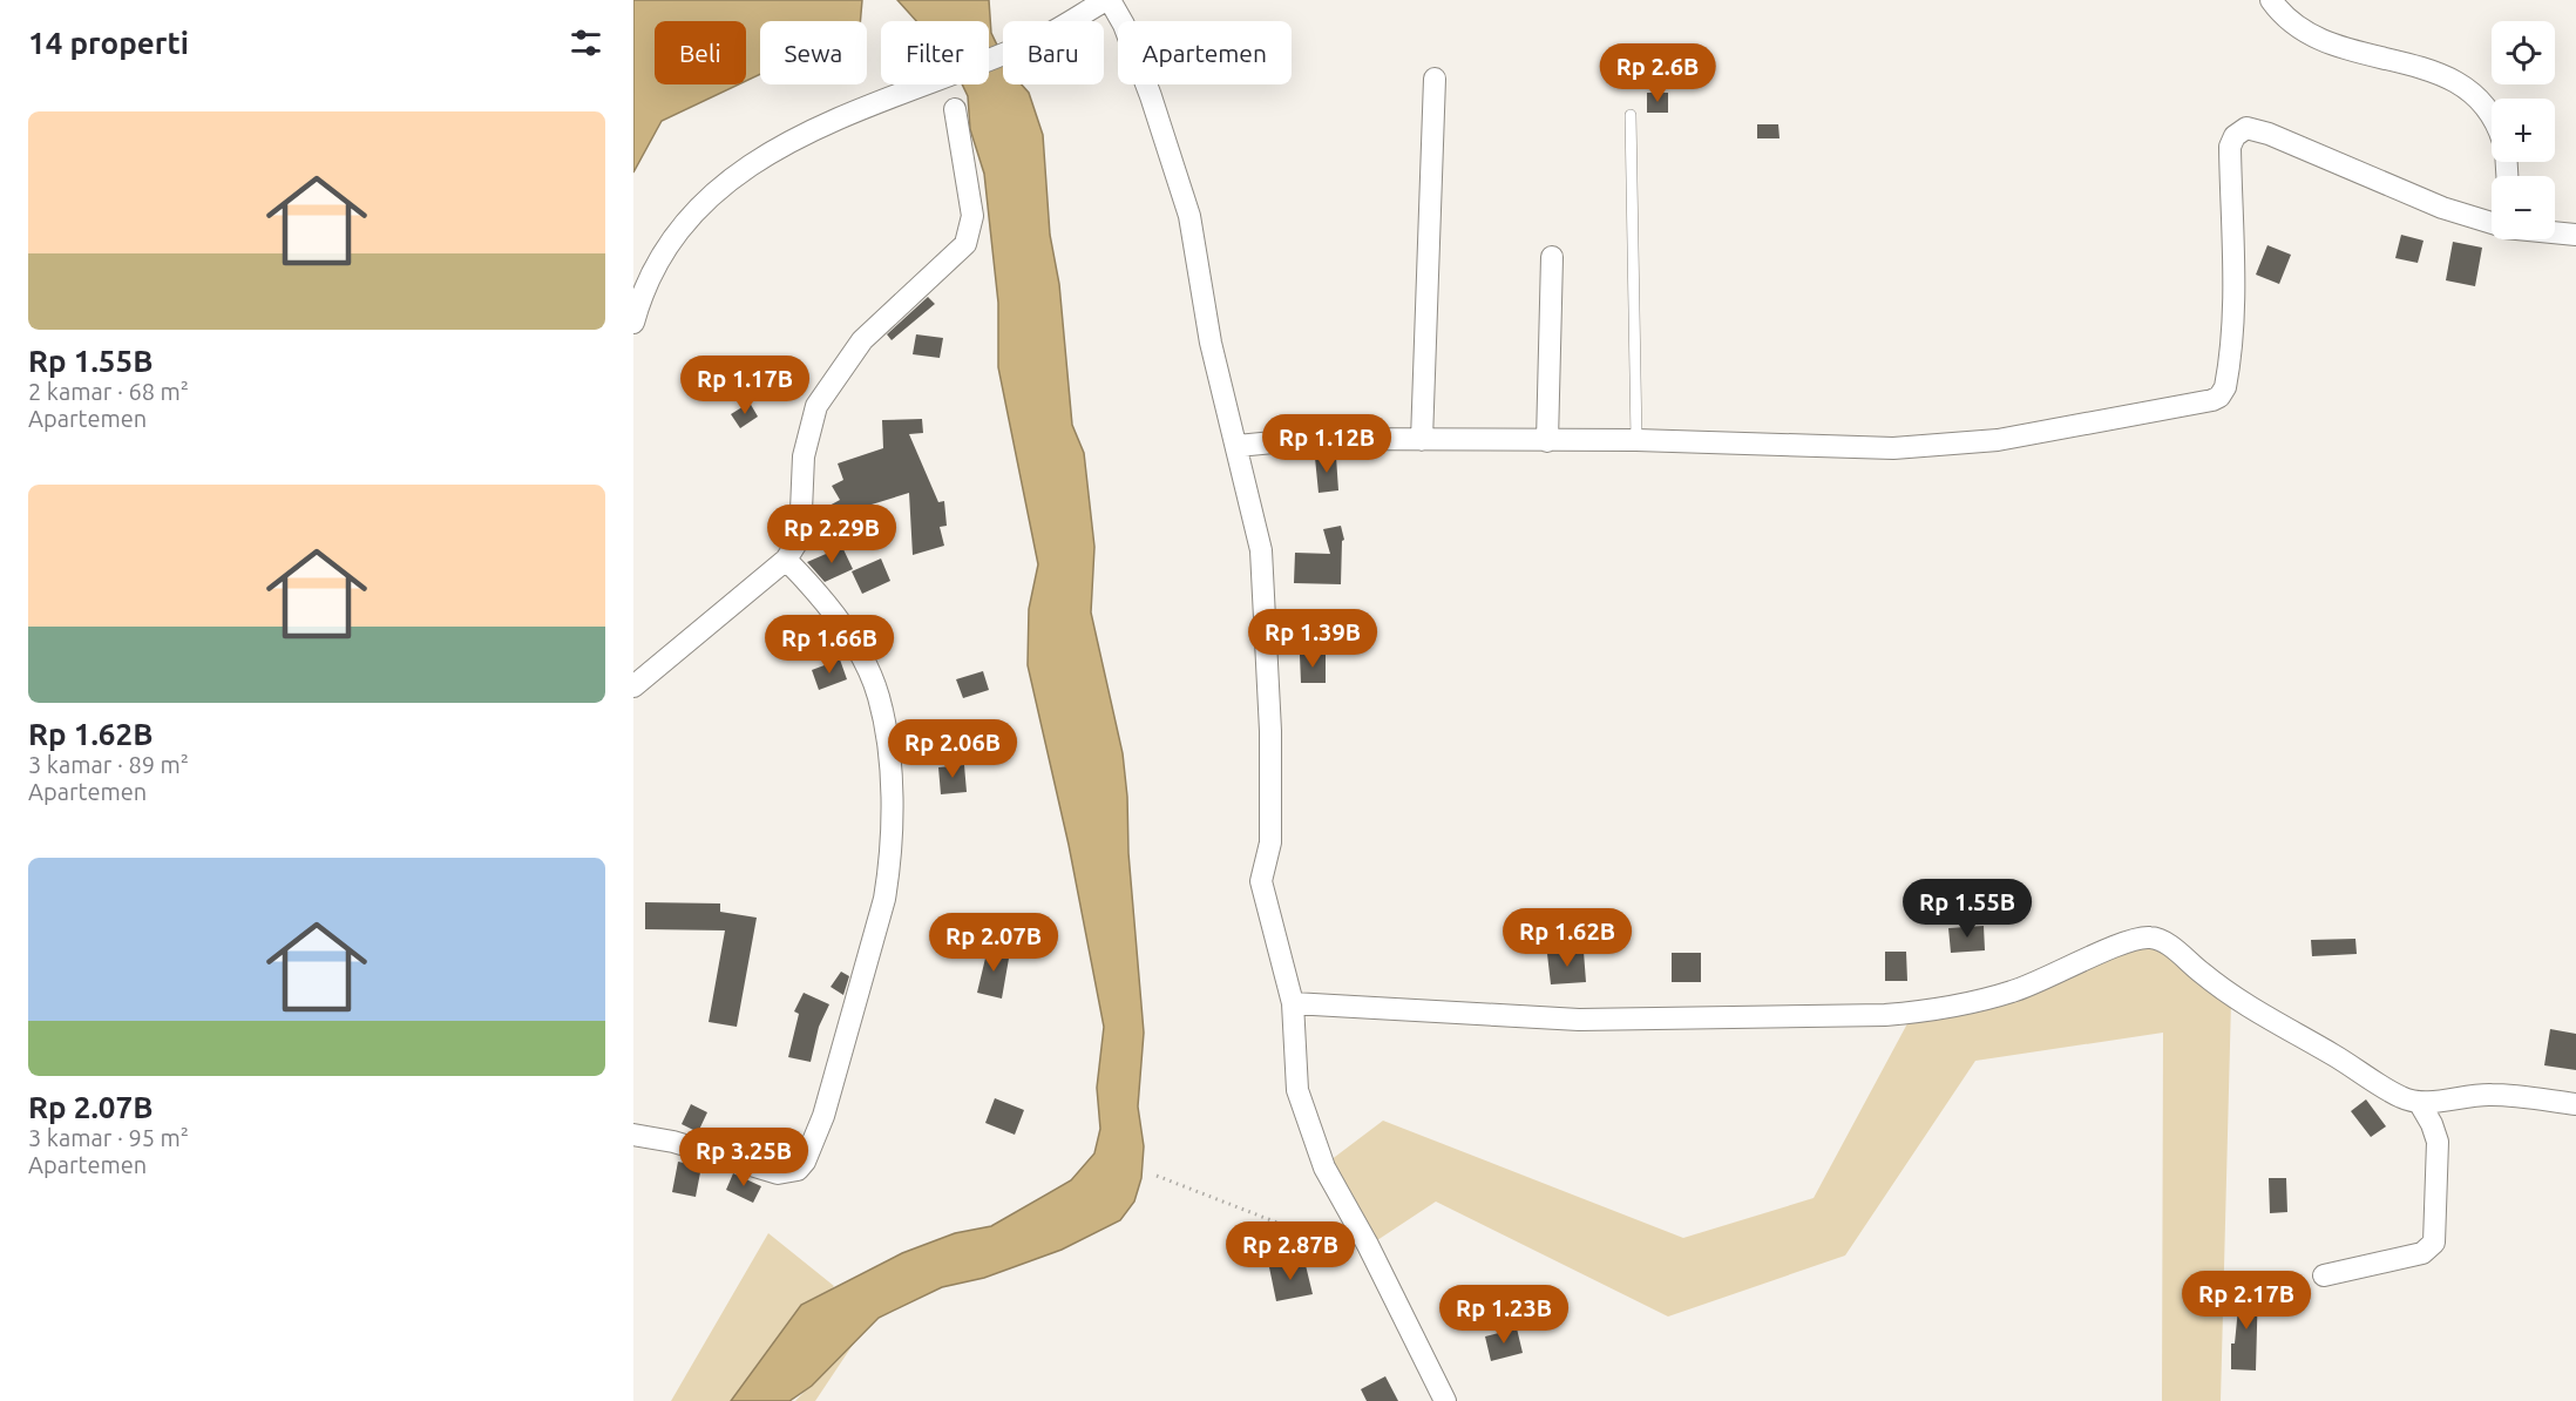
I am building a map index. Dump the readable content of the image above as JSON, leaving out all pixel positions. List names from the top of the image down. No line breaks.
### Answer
{"page":{"heading":"14 properti","map_buttons":["+","−"],"chip":["Beli","Sewa","Filter","Baru","Apartemen"],"price":["Rp 2.6B","Rp 1.17B","Rp 1.12B","Rp 2.29B","Rp 1.39B","Rp 1.66B","Rp 2.06B","Rp 1.55B","Rp 1.62B","Rp 2.07B","Rp 3.25B","Rp 2.87B","Rp 2.17B","Rp 1.23B"],"list":[{"name":"Rp 1.55B","note":"2 kamar · 68 m² · Apartemen"},{"name":"Rp 1.62B","note":"3 kamar · 89 m² · Apartemen"},{"name":"Rp 2.07B","note":"3 kamar · 95 m² · Apartemen"}]}}
